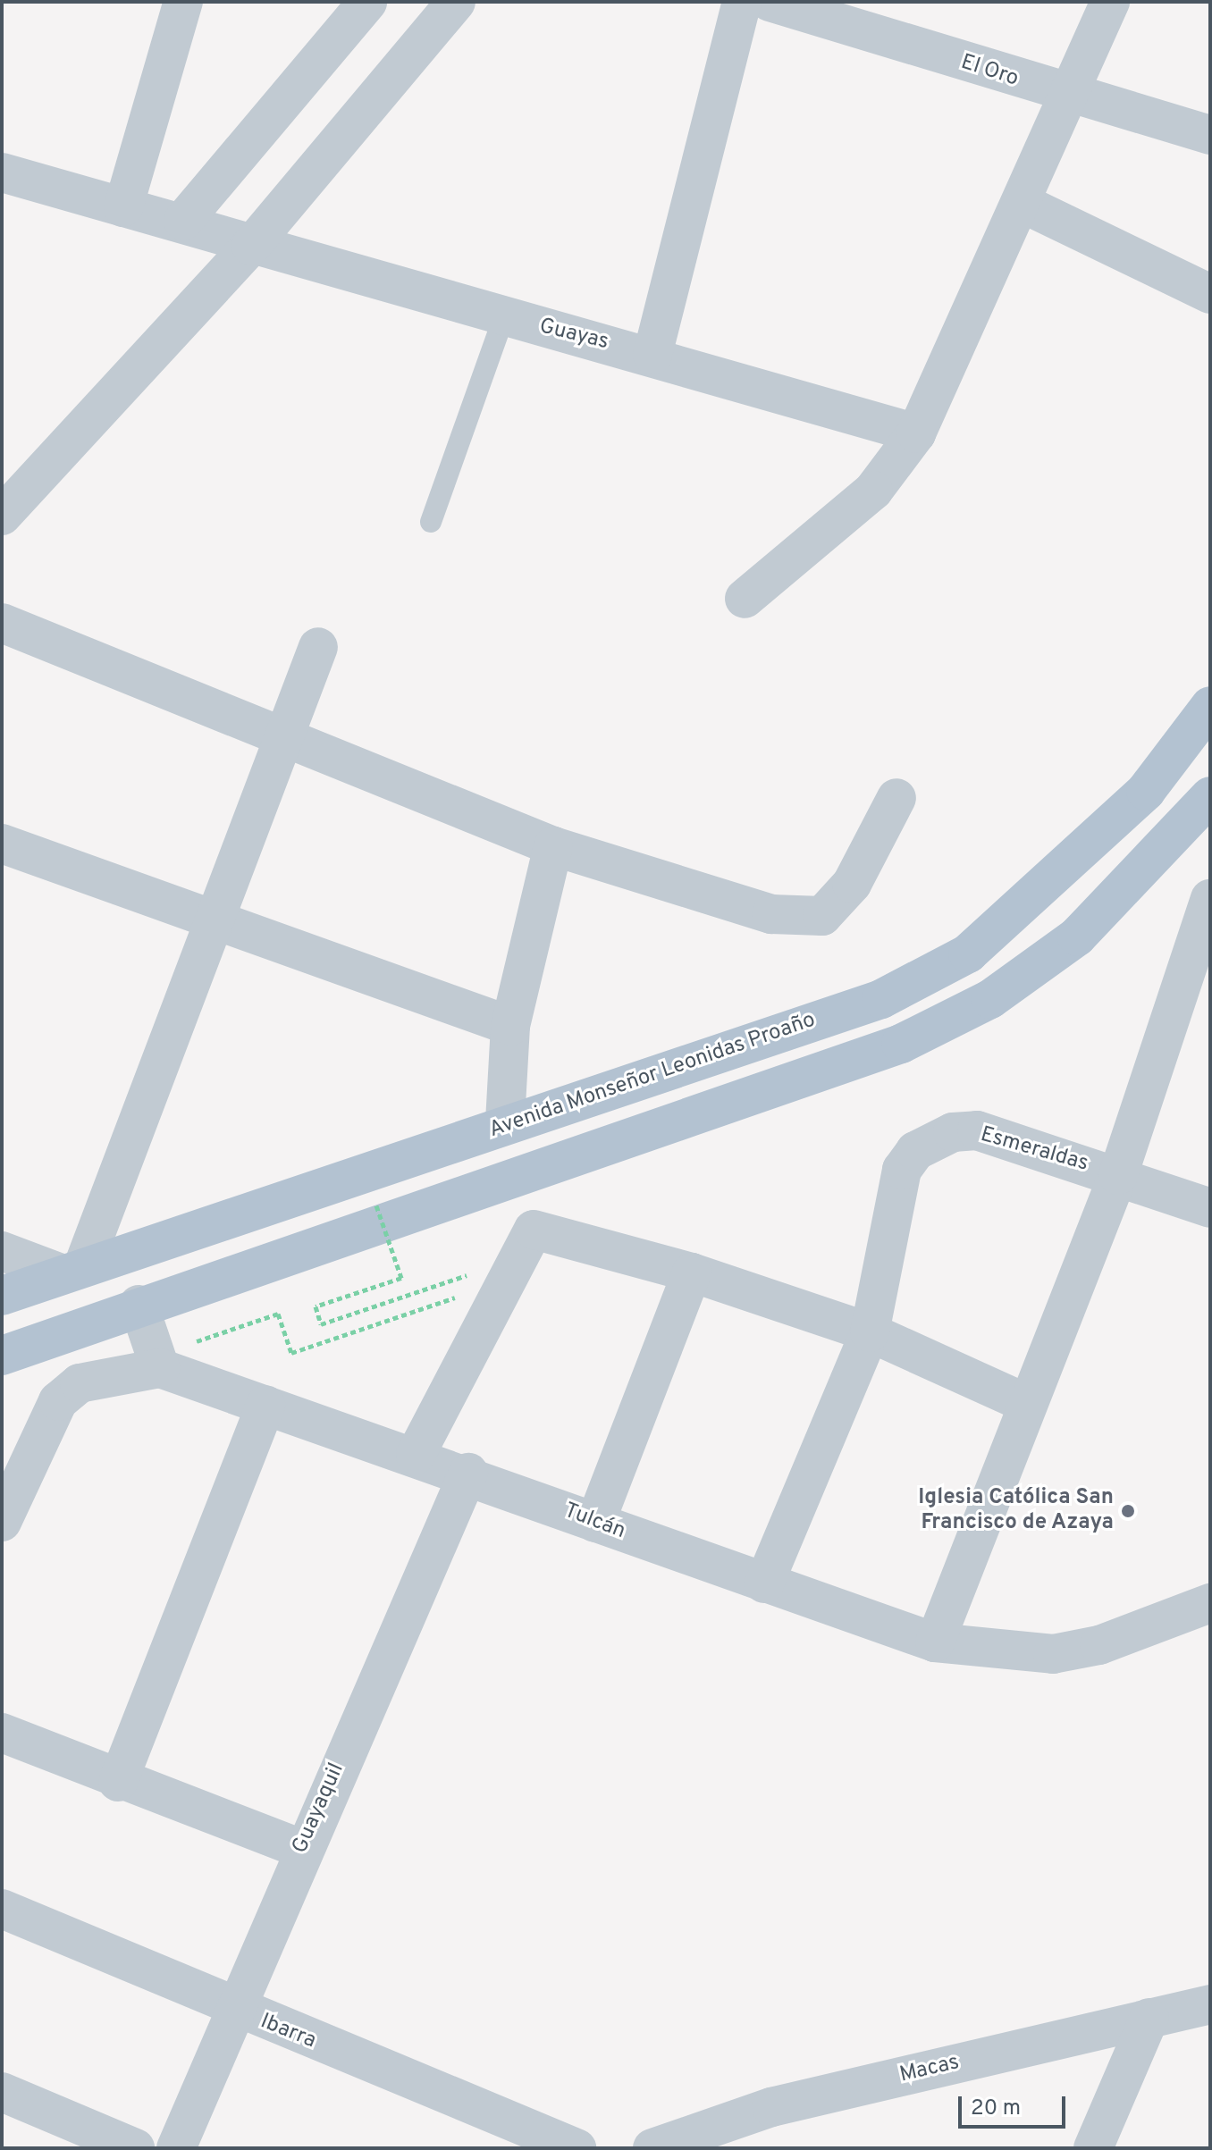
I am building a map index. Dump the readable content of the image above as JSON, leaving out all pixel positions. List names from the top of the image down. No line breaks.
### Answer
{"streets":{"main road":["Avenida Monseñor Leonidas Proaño"],"street":["El Oro","Guayas","Esmeraldas","Tulcán","Guayaquil","Ibarra","Macas"]},"crossings":[["Esmeraldas","Tulcán"],["Tulcán","Guayaquil"],["Guayaquil","Ibarra"]],"places":["Iglesia Católica San Francisco de Azaya"],"scale_bar":"20 m"}
